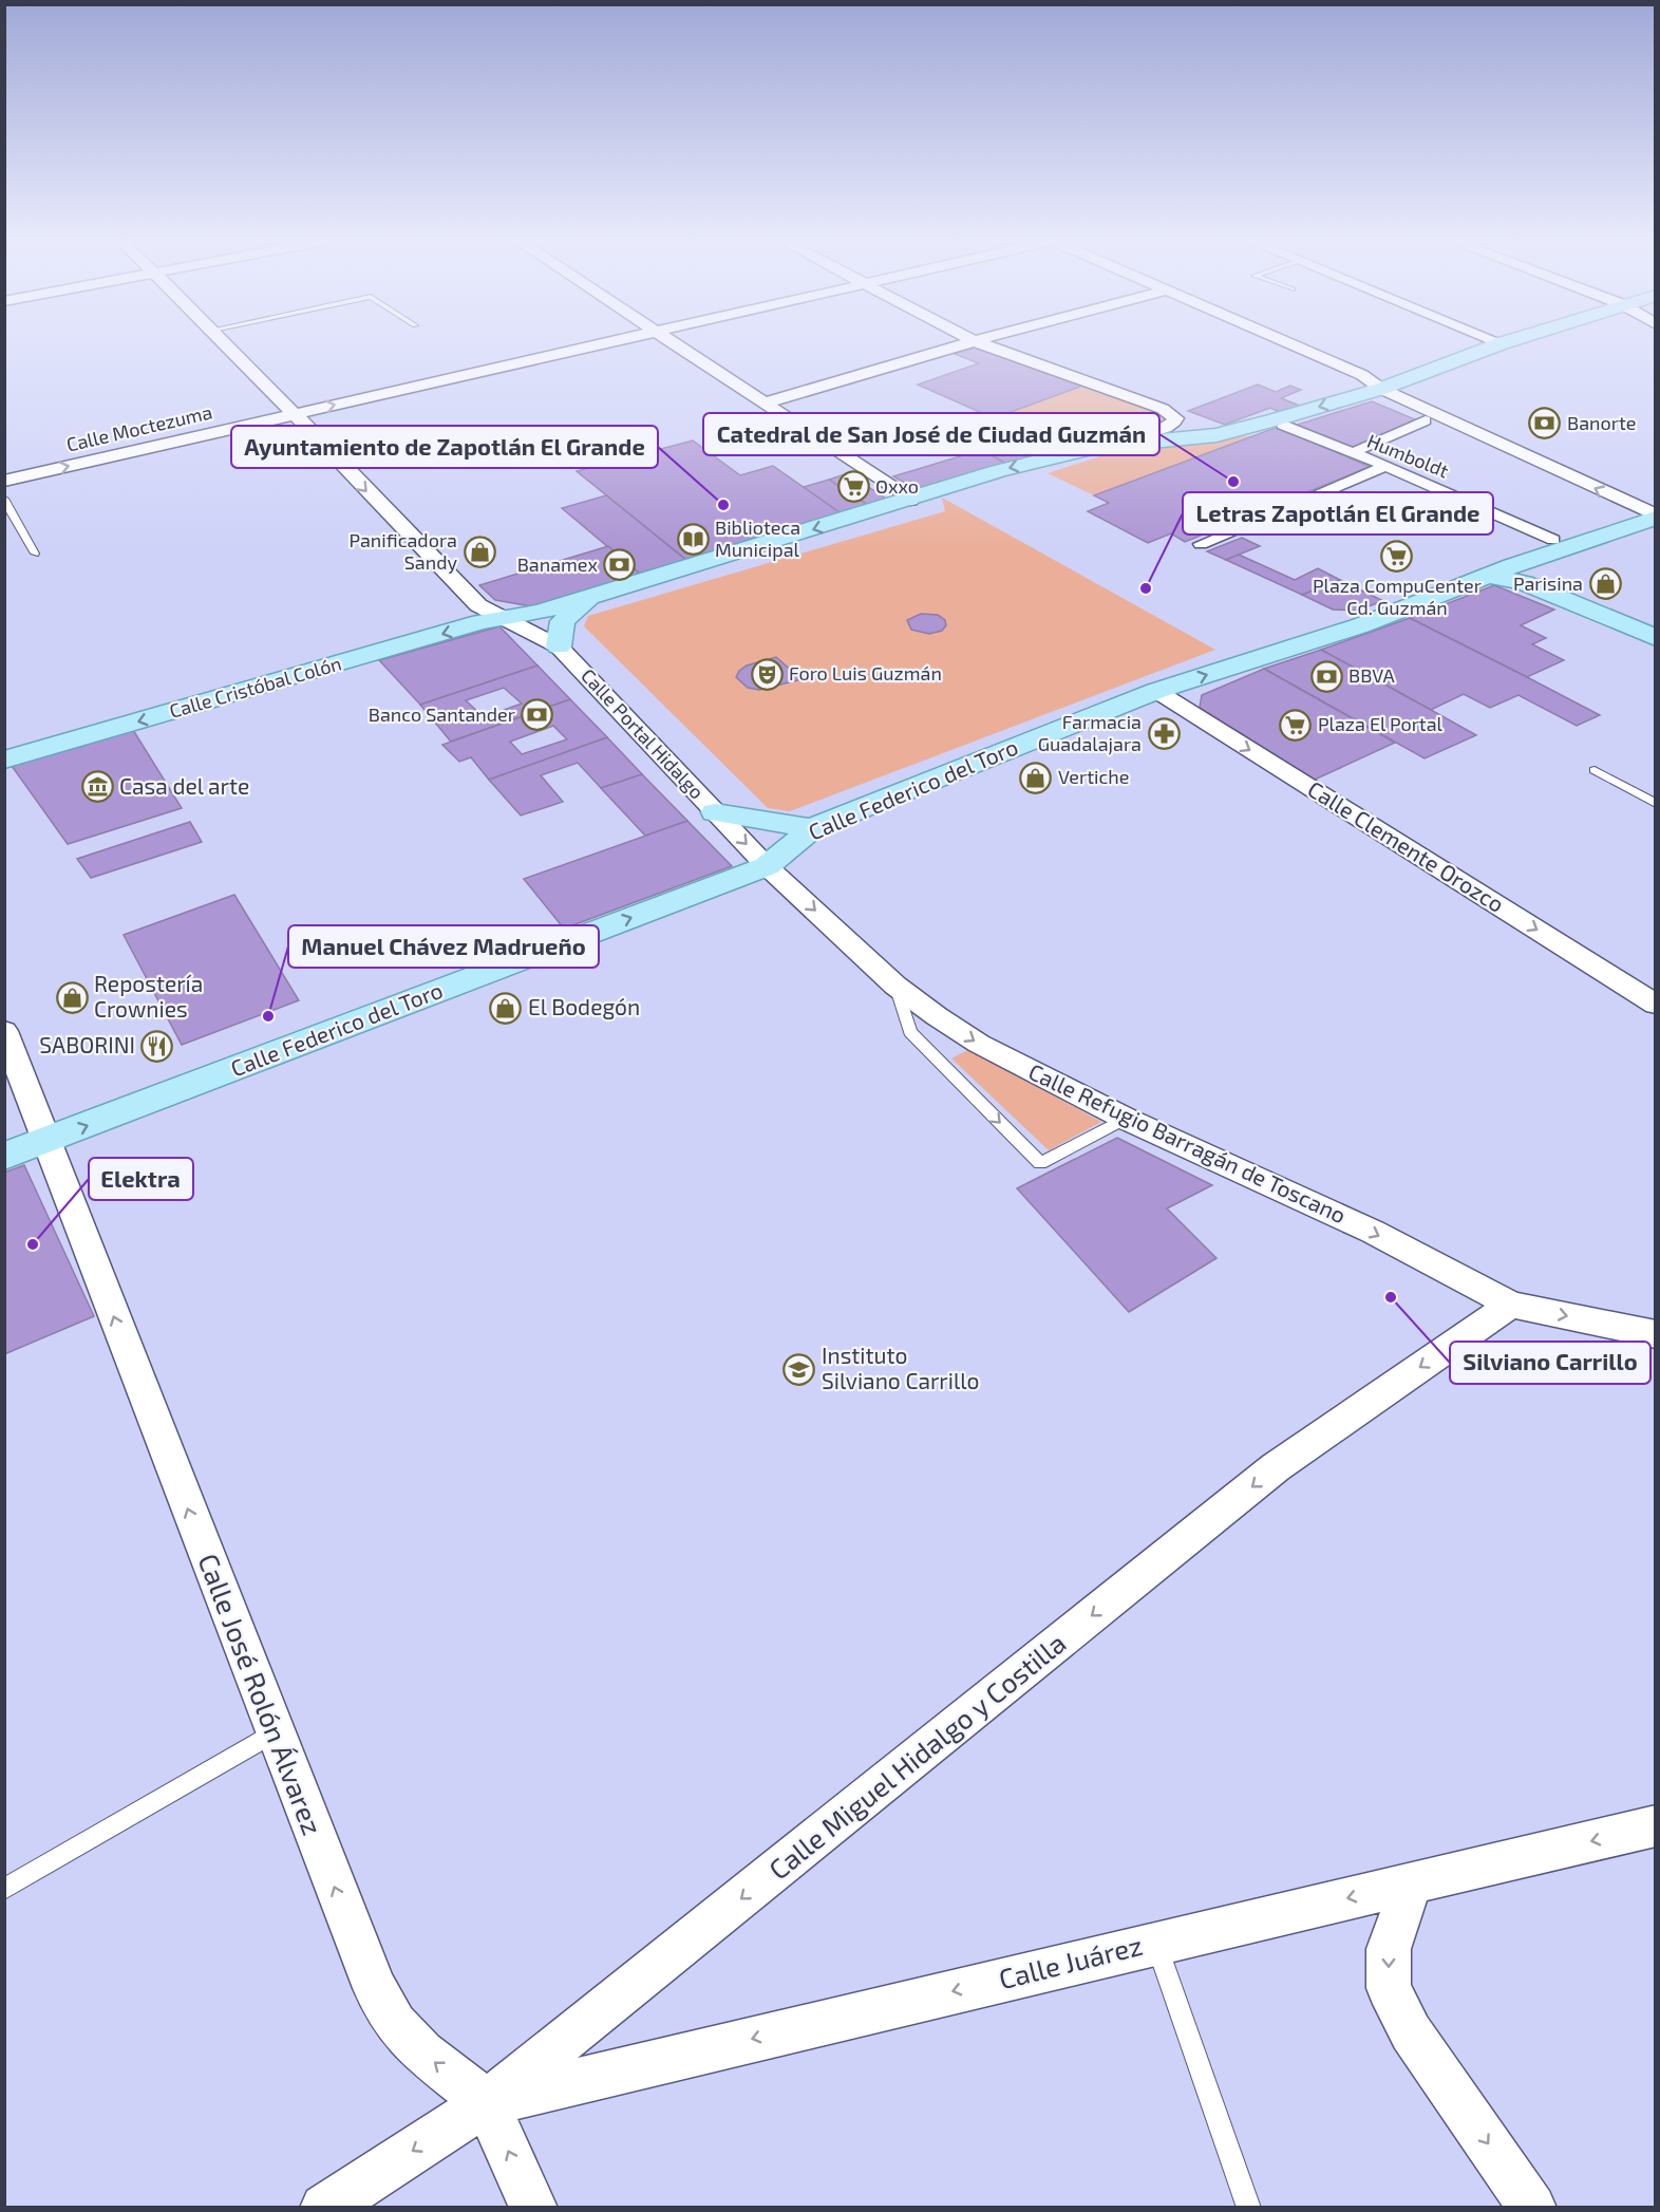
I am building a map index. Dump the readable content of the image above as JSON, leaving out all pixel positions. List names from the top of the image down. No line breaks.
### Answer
{"streets":{"main road":["Calle Cristóbal Colón","Calle Federico del Toro"],"street":["Calle Moctezuma","Humboldt","Calle Portal Hidalgo","Calle Clemente Orozco","Calle Refugio Barragán de Toscano","Calle José Rolón Álvarez","Calle Miguel Hidalgo y Costilla","Calle Juárez"]},"crossings":[["Calle Moctezuma","Calle Portal Hidalgo"],["Calle Cristóbal Colón","Calle Portal Hidalgo"],["Calle Portal Hidalgo","Calle Federico del Toro"],["Calle Portal Hidalgo","Calle Refugio Barragán de Toscano"],["Calle Federico del Toro","Calle Clemente Orozco"],["Calle Federico del Toro","Calle Refugio Barragán de Toscano"],["Calle Federico del Toro","Calle José Rolón Álvarez"],["Calle Refugio Barragán de Toscano","Calle Miguel Hidalgo y Costilla"],["Calle José Rolón Álvarez","Calle Miguel Hidalgo y Costilla"],["Calle José Rolón Álvarez","Calle Juárez"],["Calle Miguel Hidalgo y Costilla","Calle Juárez"]],"one_way":["Calle Moctezuma","Calle Cristóbal Colón","Calle Portal Hidalgo","Calle Federico del Toro","Calle Clemente Orozco","Calle Refugio Barragán de Toscano","Calle José Rolón Álvarez","Calle Miguel Hidalgo y Costilla","Calle Juárez"],"places":{"bank":["Banorte","Banamex","BBVA","Banco Santander"],"other":["Catedral de San José de Ciudad Guzmán","Ayuntamiento de Zapotlán El Grande","Letras Zapotlán El Grande","Manuel Chávez Madrueño","Elektra","Silviano Carrillo"],"supermarket":["Oxxo","Plaza CompuCenter Cd. Guzmán","Plaza El Portal"],"library":["Biblioteca Municipal"],"shop":["Panificadora Sandy","Parisina","Vertiche","Repostería Crownies","El Bodegón"],"theatre":["Foro Luis Guzmán"],"pharmacy":["Farmacia Guadalajara"],"museum":["Casa del arte"],"restaurant":["SABORINI"],"school or university":["Instituto Silviano Carrillo"]}}
